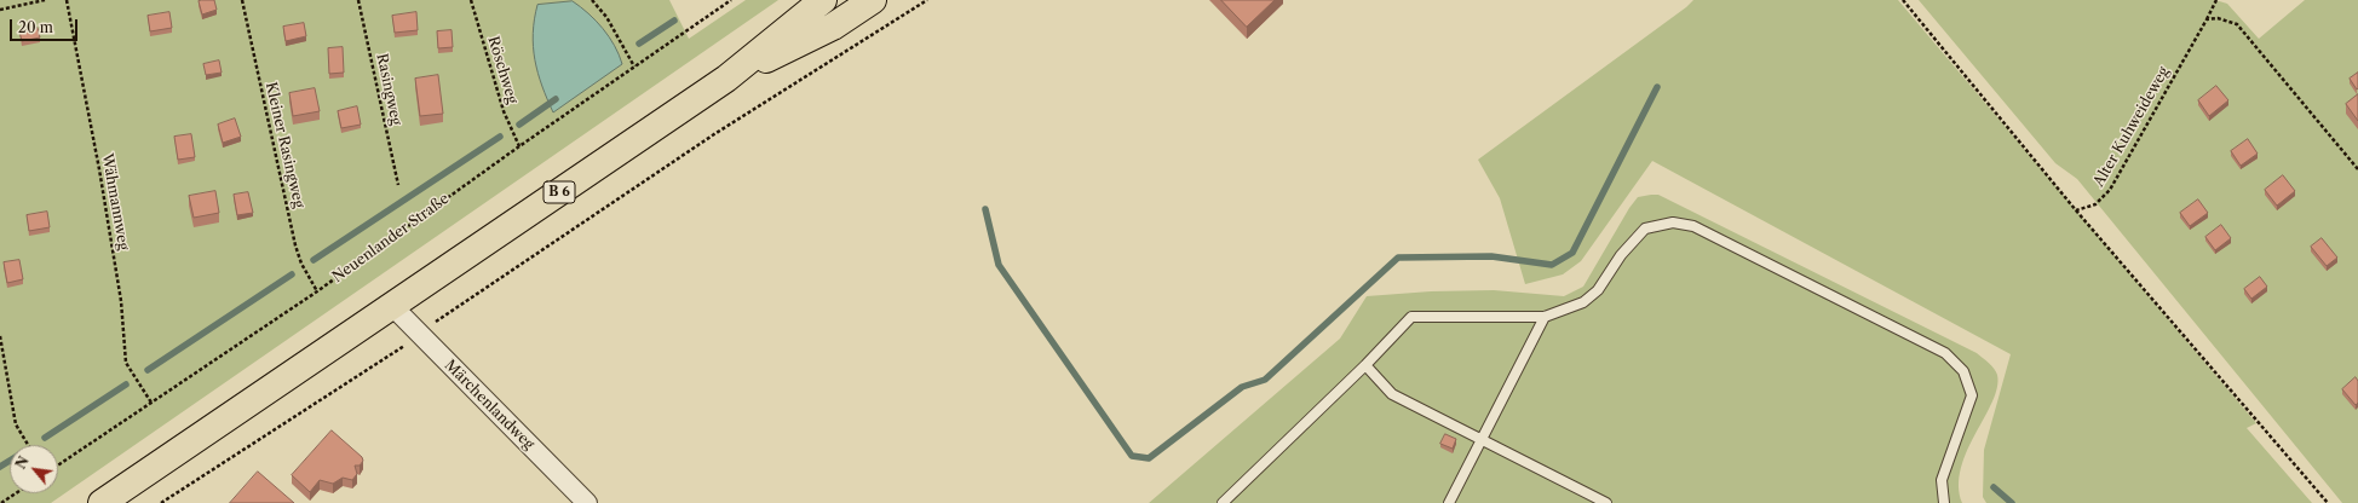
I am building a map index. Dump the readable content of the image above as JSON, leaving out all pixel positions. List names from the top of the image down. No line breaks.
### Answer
{"streets":{"main road":["B 6"],"street":["Märchenlandweg"],"path":["Röschweg","Rasingweg","Alter Kuhweideweg","Kleiner Rasingweg","Wähmannweg","Neuenlander Straße"]},"crossings":[["Röschweg","Neuenlander Straße"],["Kleiner Rasingweg","Neuenlander Straße"],["B 6","Märchenlandweg"],["Wähmannweg","Neuenlander Straße"]],"scale_bar":"20 m","north":"top left"}
